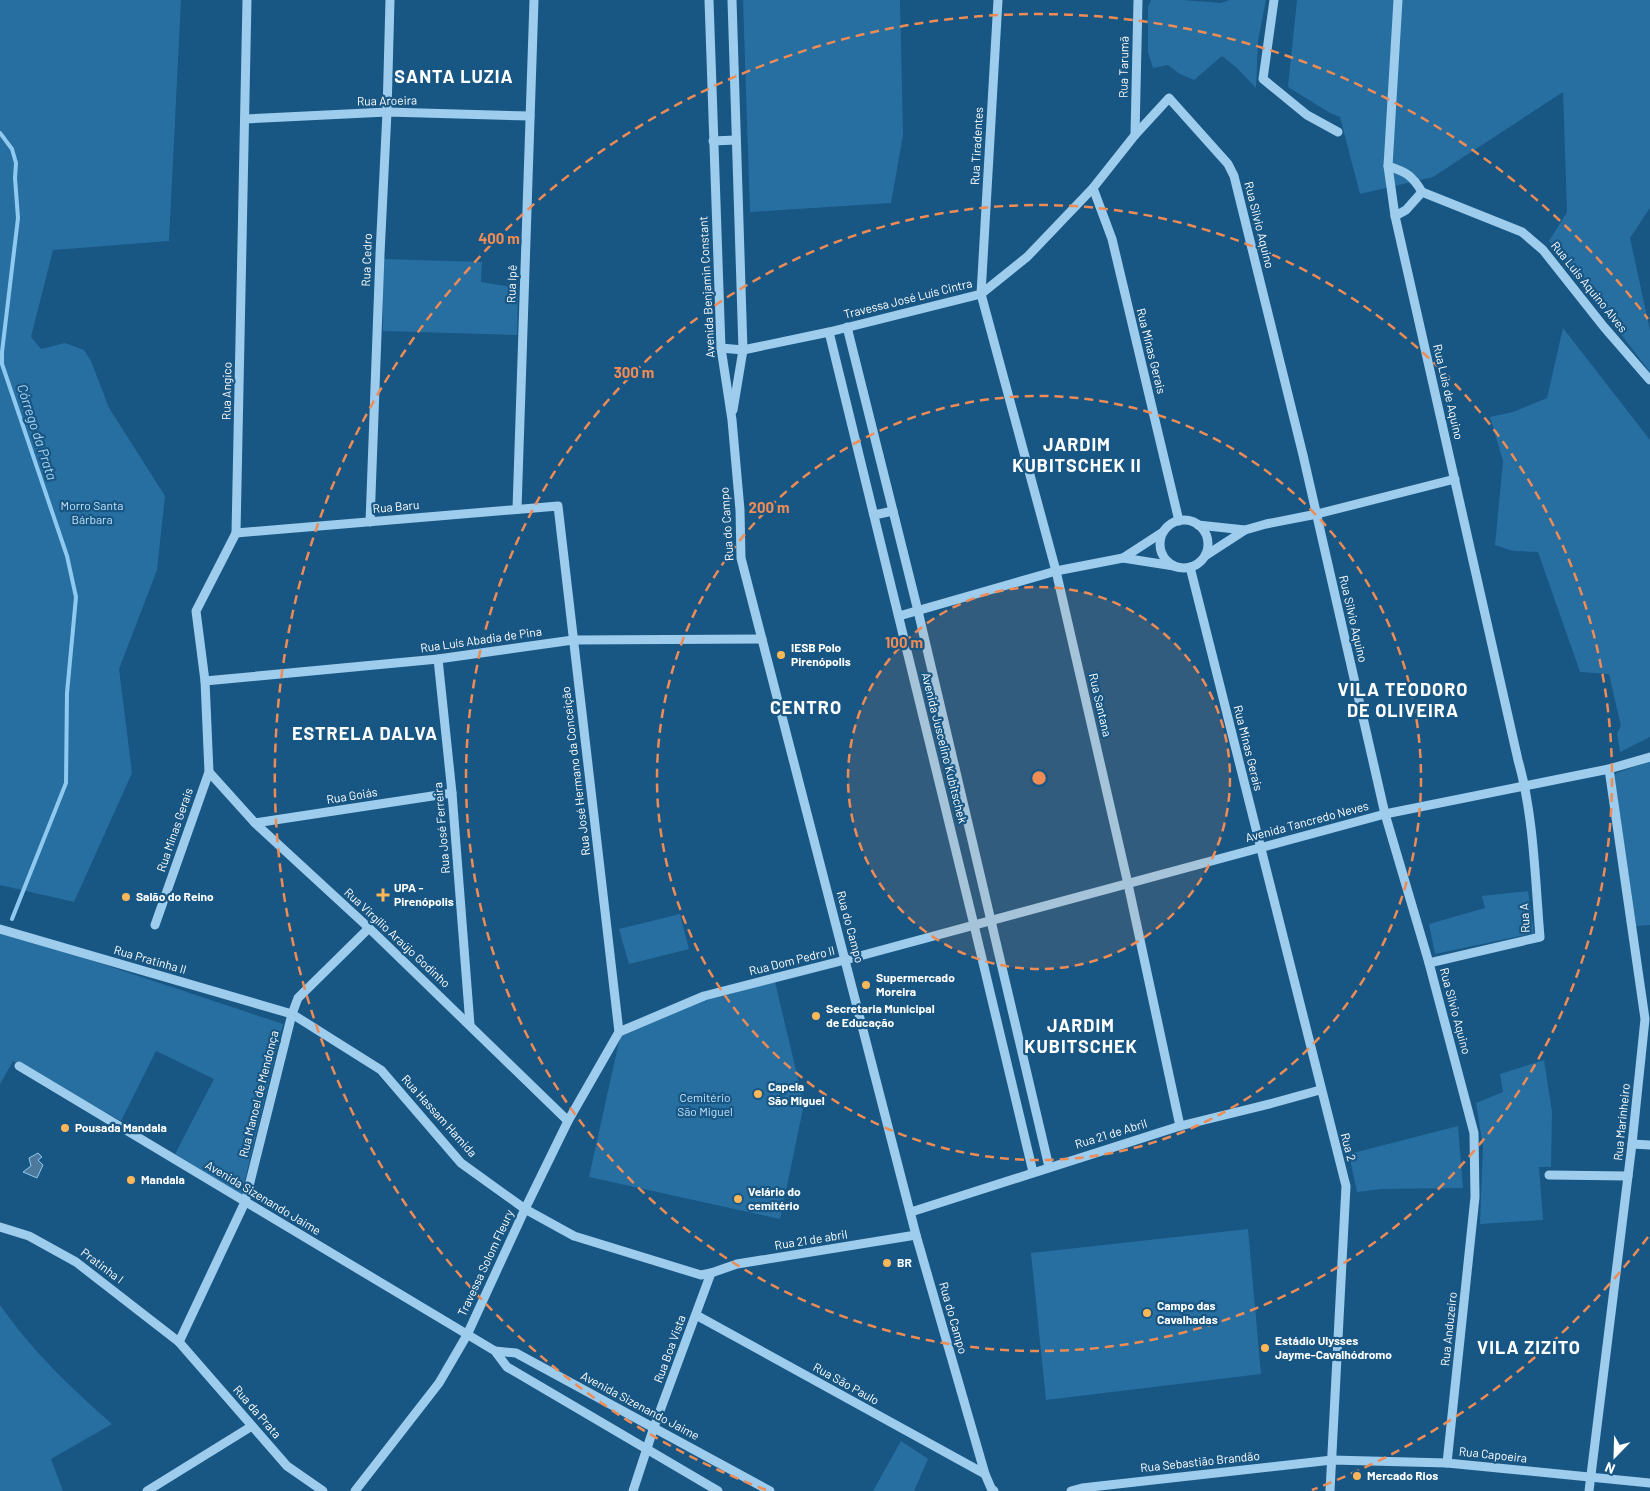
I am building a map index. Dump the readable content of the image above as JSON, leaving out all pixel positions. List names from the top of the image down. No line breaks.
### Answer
{"streets":{"street":["Rua Tarumã","Rua Aroeira","Rua Tiradentes","Rua Silvio Aquino","Rua Cedro","Rua Ipê","Avenida Benjamin Constant","Rua Luis Aquino Alves","Travessa José Luís Cintra","Rua Minas Gerais","Rua Angico","Rua Luís de Aquino","Rua Baru","Rua do Campo","Rua Luís Abadia de Pina","Rua Santana","Avenida Juscelino Kubitschek","Rua José Hermano da Conceição","Rua Goiás","Avenida Tancredo Neves","Rua José Ferreira","Rua A","Rua Virgílio Araújo Godinho","Rua Pratinha II","Rua Dom Pedro II","Rua Manoel de Mendonça","Rua Hassam Hamida","Rua Marinheiro","Rua 21 de Abril","Rua 2","Avenida Sizenando Jaime","Rua 21 de abril","Travessa Solom Fleury","Pratinha I","Rua Anduzeiro","Rua Boa Vista","Rua São Paulo","Rua da Prata","Rua Capoeira","Rua Sebastião Brandão"]},"crossings":[["Rua Tarumã","Travessa José Luís Cintra"],["Rua Aroeira","Rua Cedro"],["Rua Aroeira","Rua Ipê"],["Rua Aroeira","Rua Angico"],["Rua Tiradentes","Travessa José Luís Cintra"],["Rua Tiradentes","Rua Santana"],["Rua Silvio Aquino","Travessa José Luís Cintra"],["Rua Silvio Aquino","Avenida Tancredo Neves"],["Rua Silvio Aquino","Rua A"],["Rua Silvio Aquino","Rua Anduzeiro"],["Rua Cedro","Rua Baru"],["Rua Ipê","Rua Baru"],["Avenida Benjamin Constant","Travessa José Luís Cintra"],["Avenida Benjamin Constant","Rua do Campo"],["Travessa José Luís Cintra","Rua Minas Gerais"],["Travessa José Luís Cintra","Rua Santana"],["Travessa José Luís Cintra","Avenida Juscelino Kubitschek"],["Rua Minas Gerais","Rua Angico"],["Rua Minas Gerais","Avenida Tancredo Neves"],["Rua Minas Gerais","Rua Virgílio Araújo Godinho"],["Rua Minas Gerais","Rua 2"],["Rua Angico","Rua Baru"],["Rua Angico","Rua Luís Abadia de Pina"],["Rua Angico","Rua Virgílio Araújo Godinho"],["Rua Luís de Aquino","Avenida Tancredo Neves"],["Rua Luís de Aquino","Rua A"],["Rua Baru","Rua José Hermano da Conceição"],["Rua do Campo","Rua Luís Abadia de Pina"],["Rua do Campo","Rua Dom Pedro II"],["Rua do Campo","Rua 21 de Abril"],["Rua do Campo","Rua 21 de abril"],["Rua do Campo","Rua São Paulo"],["Rua Luís Abadia de Pina","Rua José Hermano da Conceição"],["Rua Luís Abadia de Pina","Rua José Ferreira"],["Rua Santana","Avenida Tancredo Neves"],["Rua Santana","Rua 21 de Abril"],["Avenida Juscelino Kubitschek","Avenida Tancredo Neves"],["Avenida Juscelino Kubitschek","Rua Dom Pedro II"],["Avenida Juscelino Kubitschek","Rua 21 de Abril"],["Rua José Hermano da Conceição","Rua Dom Pedro II"],["Rua José Hermano da Conceição","Travessa Solom Fleury"],["Rua Goiás","Rua José Ferreira"],["Rua Goiás","Rua Virgílio Araújo Godinho"],["Avenida Tancredo Neves","Rua A"],["Avenida Tancredo Neves","Rua Dom Pedro II"],["Avenida Tancredo Neves","Rua Marinheiro"],["Avenida Tancredo Neves","Rua 2"],["Rua José Ferreira","Rua Virgílio Araújo Godinho"],["Rua Virgílio Araújo Godinho","Rua Manoel de Mendonça"],["Rua Virgílio Araújo Godinho","Travessa Solom Fleury"],["Rua Pratinha II","Rua Manoel de Mendonça"],["Rua Pratinha II","Rua Hassam Hamida"],["Rua Dom Pedro II","Travessa Solom Fleury"],["Rua Manoel de Mendonça","Rua Hassam Hamida"],["Rua Manoel de Mendonça","Avenida Sizenando Jaime"],["Rua Manoel de Mendonça","Pratinha I"],["Rua Manoel de Mendonça","Rua da Prata"],["Rua Hassam Hamida","Rua 21 de abril"],["Rua Hassam Hamida","Travessa Solom Fleury"],["Rua Hassam Hamida","Rua Boa Vista"],["Rua Marinheiro","Rua Capoeira"],["Rua 21 de Abril","Rua 2"],["Rua 2","Rua Capoeira"],["Rua 2","Rua Sebastião Brandão"],["Avenida Sizenando Jaime","Travessa Solom Fleury"],["Avenida Sizenando Jaime","Rua Boa Vista"],["Rua 21 de abril","Rua Boa Vista"],["Pratinha I","Rua da Prata"],["Rua Anduzeiro","Rua Capoeira"],["Rua Boa Vista","Rua São Paulo"],["Rua Capoeira","Rua Sebastião Brandão"]],"districts":["SANTA LUZIA","JARDIM KUBITSCHEK II","VILA TEODORO DE OLIVEIRA","CENTRO","ESTRELA DALVA","JARDIM KUBITSCHEK","VILA ZIZITO"],"water":["Córrego da Prata"],"parks":["Morro Santa Bárbara","Cemitério São Miguel"],"places":{"other":["IESB Polo Pirenópolis","Salão do Reino","Supermercado Moreira","Secretaria Municipal de Educação","Capela São Miguel","Pousada Mandala","Mandala","Velário do cemitério","BR","Campo das Cavalhadas","Estádio Ulysses Jayme-Cavalhódromo","Mercado Rios"],"health":["UPA - Pirenópolis"]},"north":"bottom left","rings":["400 m","300 m","200 m","100 m"]}
